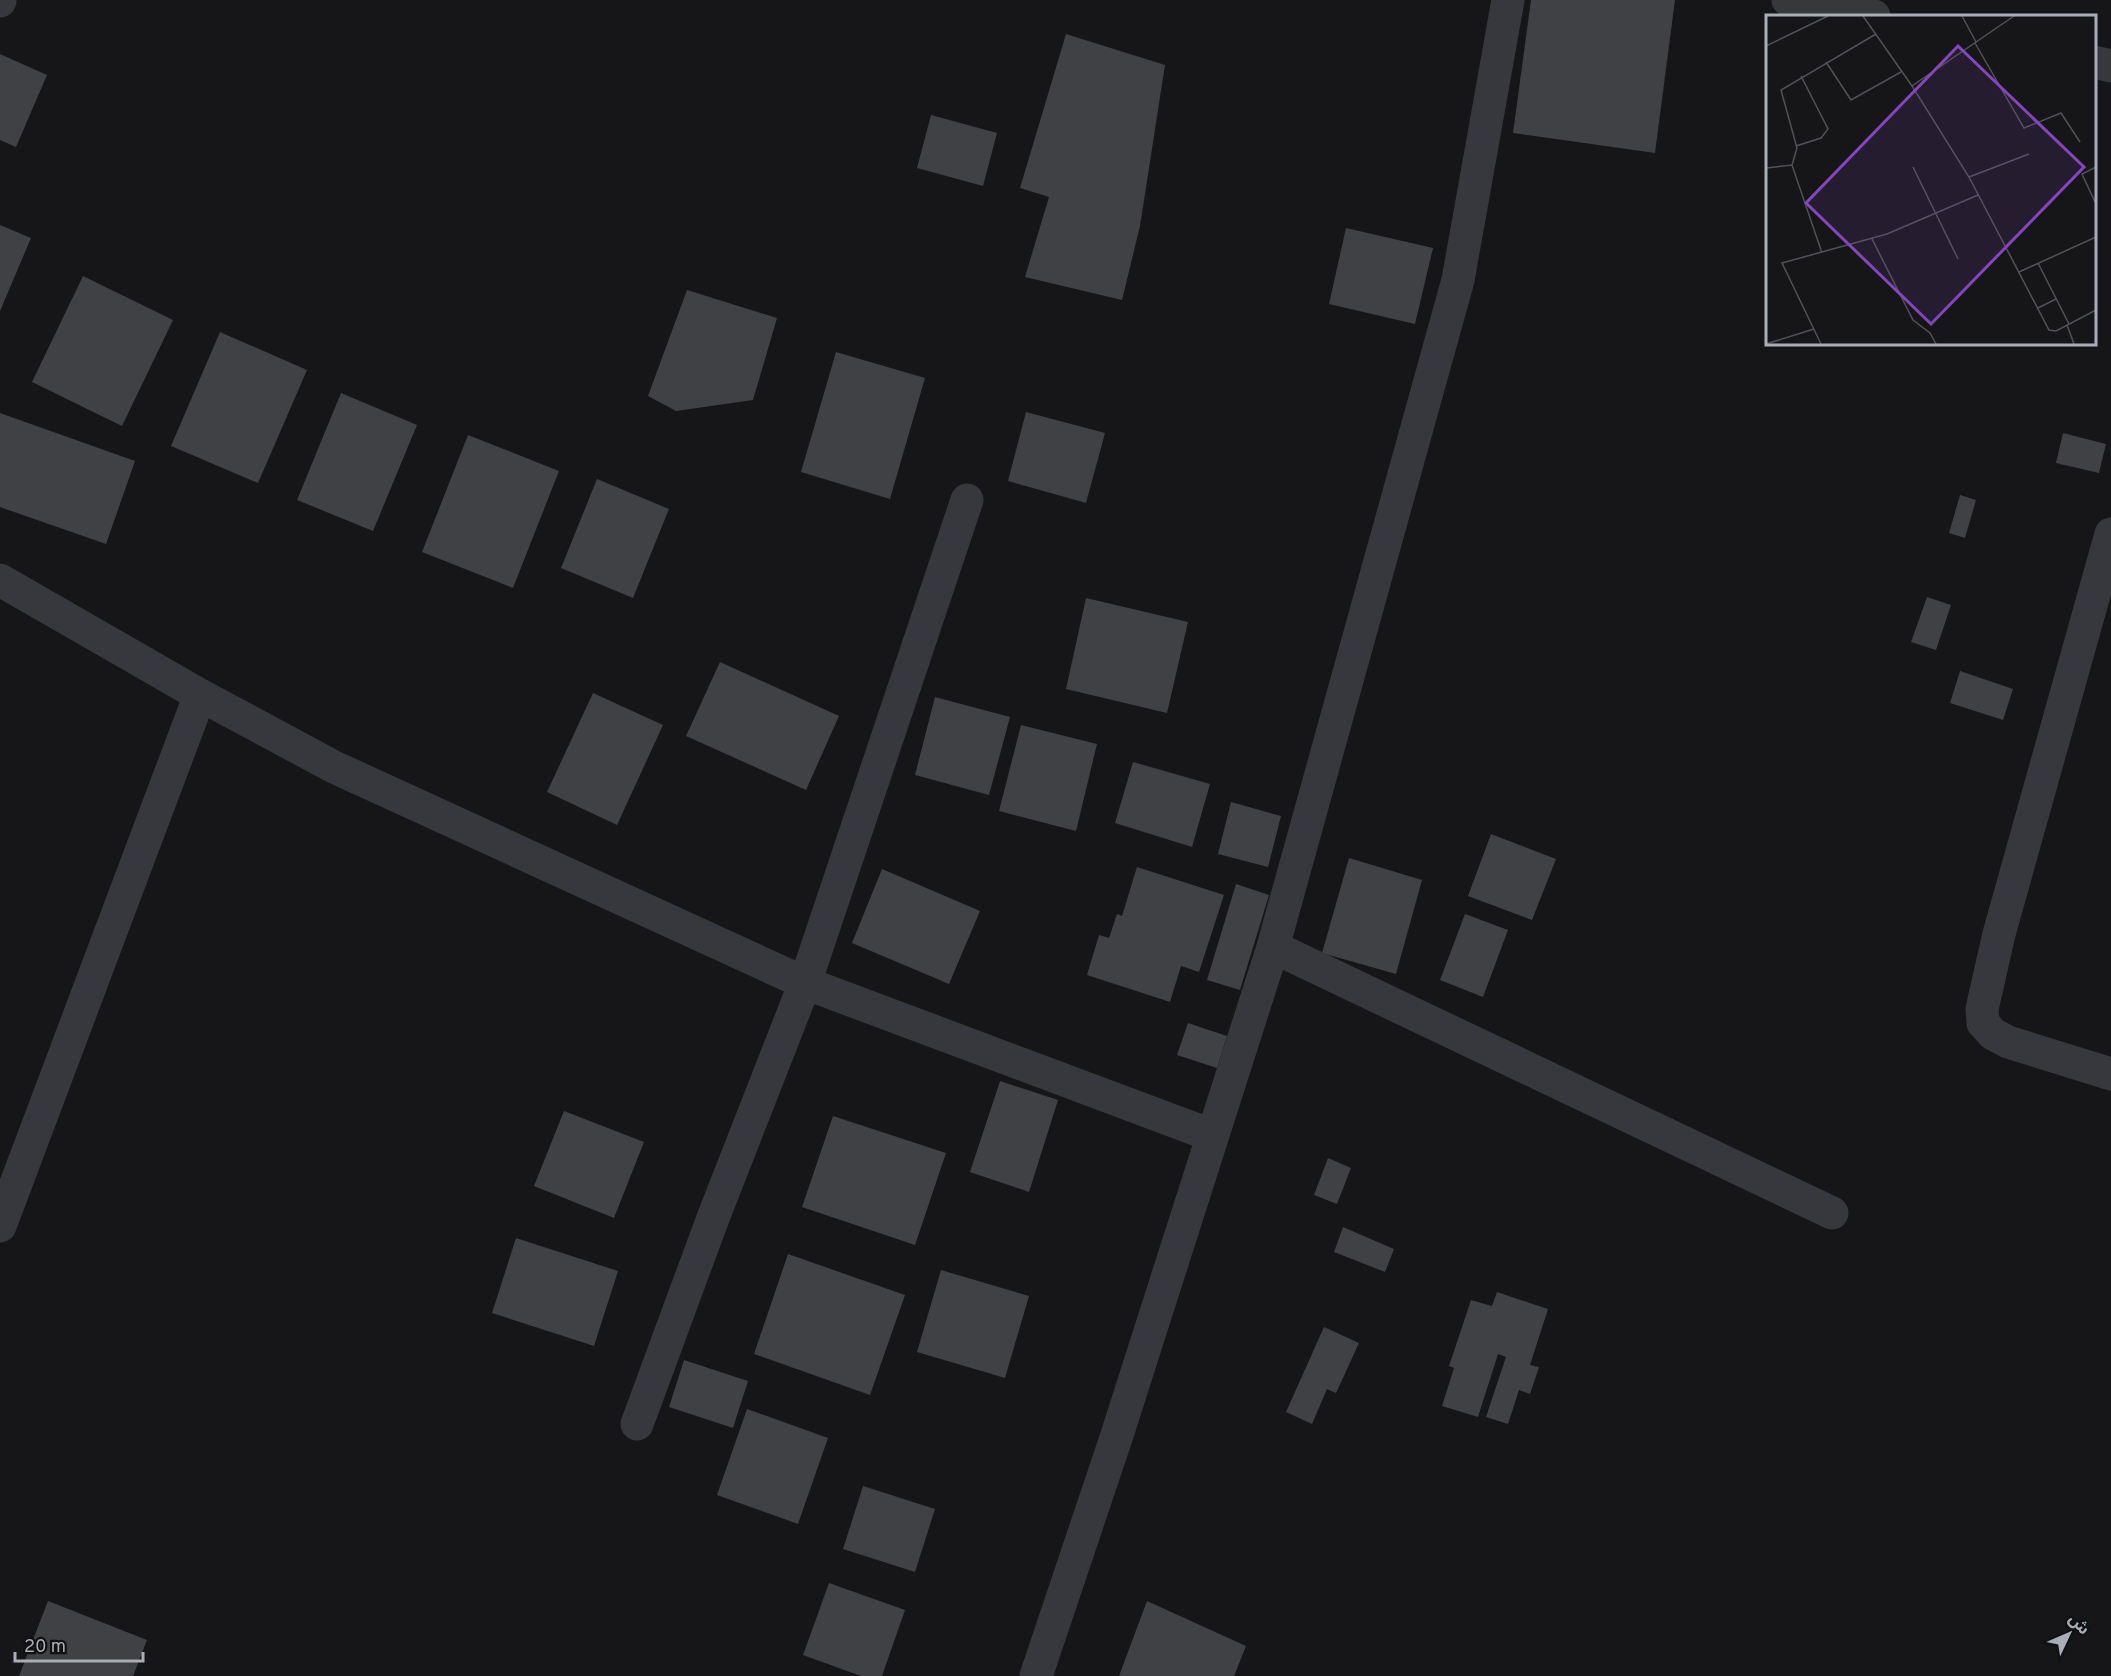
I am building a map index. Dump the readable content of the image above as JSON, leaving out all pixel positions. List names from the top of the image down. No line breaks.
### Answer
{"scale_bar":"20 m","north":"top right"}
